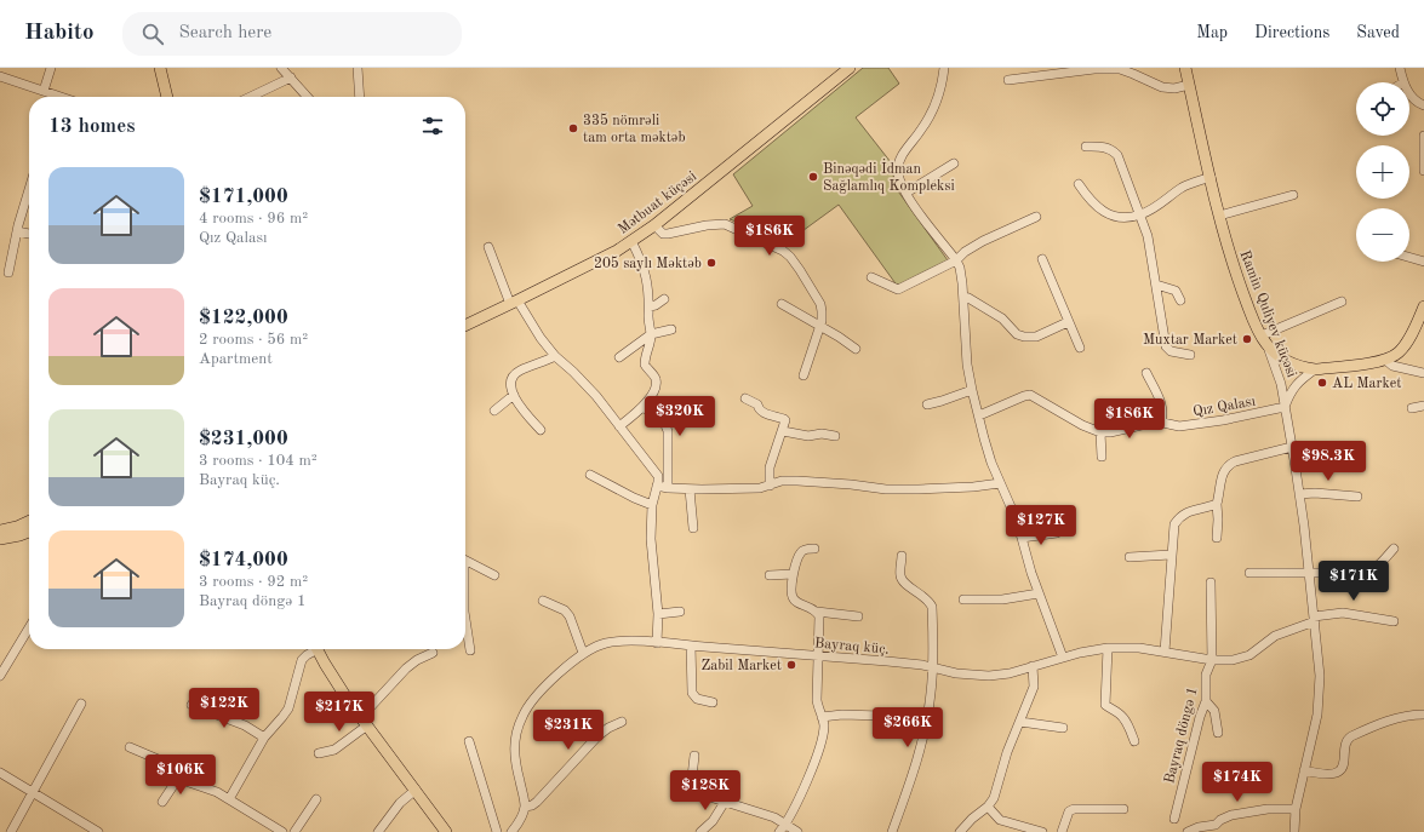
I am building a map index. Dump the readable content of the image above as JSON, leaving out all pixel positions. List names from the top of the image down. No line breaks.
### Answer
{"streets":{"main road":["Mətbuat küçəsi","Ramin Quliyev küçəsi"],"street":["Qız Qalası","Bayraq küç.","Bayraq döngə 1"]},"crossings":[["Ramin Quliyev küçəsi","Qız Qalası"],["Ramin Quliyev küçəsi","Bayraq küç."],["Bayraq küç.","Bayraq döngə 1"]],"places":["335 nömrəli tam orta məktəb","Binəqədi İdman Sağlamlıq Kompleksi","205 saylı Məktəb","Muxtar Market","AL Market","Zabil Market"],"page":{"header":"Habito","search":"Search here","nav":["Map","Directions","Saved"],"map_buttons":["+","−"],"heading":"13 homes","list":[{"name":"$171,000","note":"4 rooms · 96 m² · Qız Qalası"},{"name":"$122,000","note":"2 rooms · 56 m² · Apartment"},{"name":"$231,000","note":"3 rooms · 104 m² · Bayraq küç."},{"name":"$174,000","note":"3 rooms · 92 m² · Bayraq döngə 1"}],"price":["$186K","$320K","$186K","$98.3K","$127K","$171K","$122K","$217K","$266K","$231K","$106K","$174K","$128K"]}}
